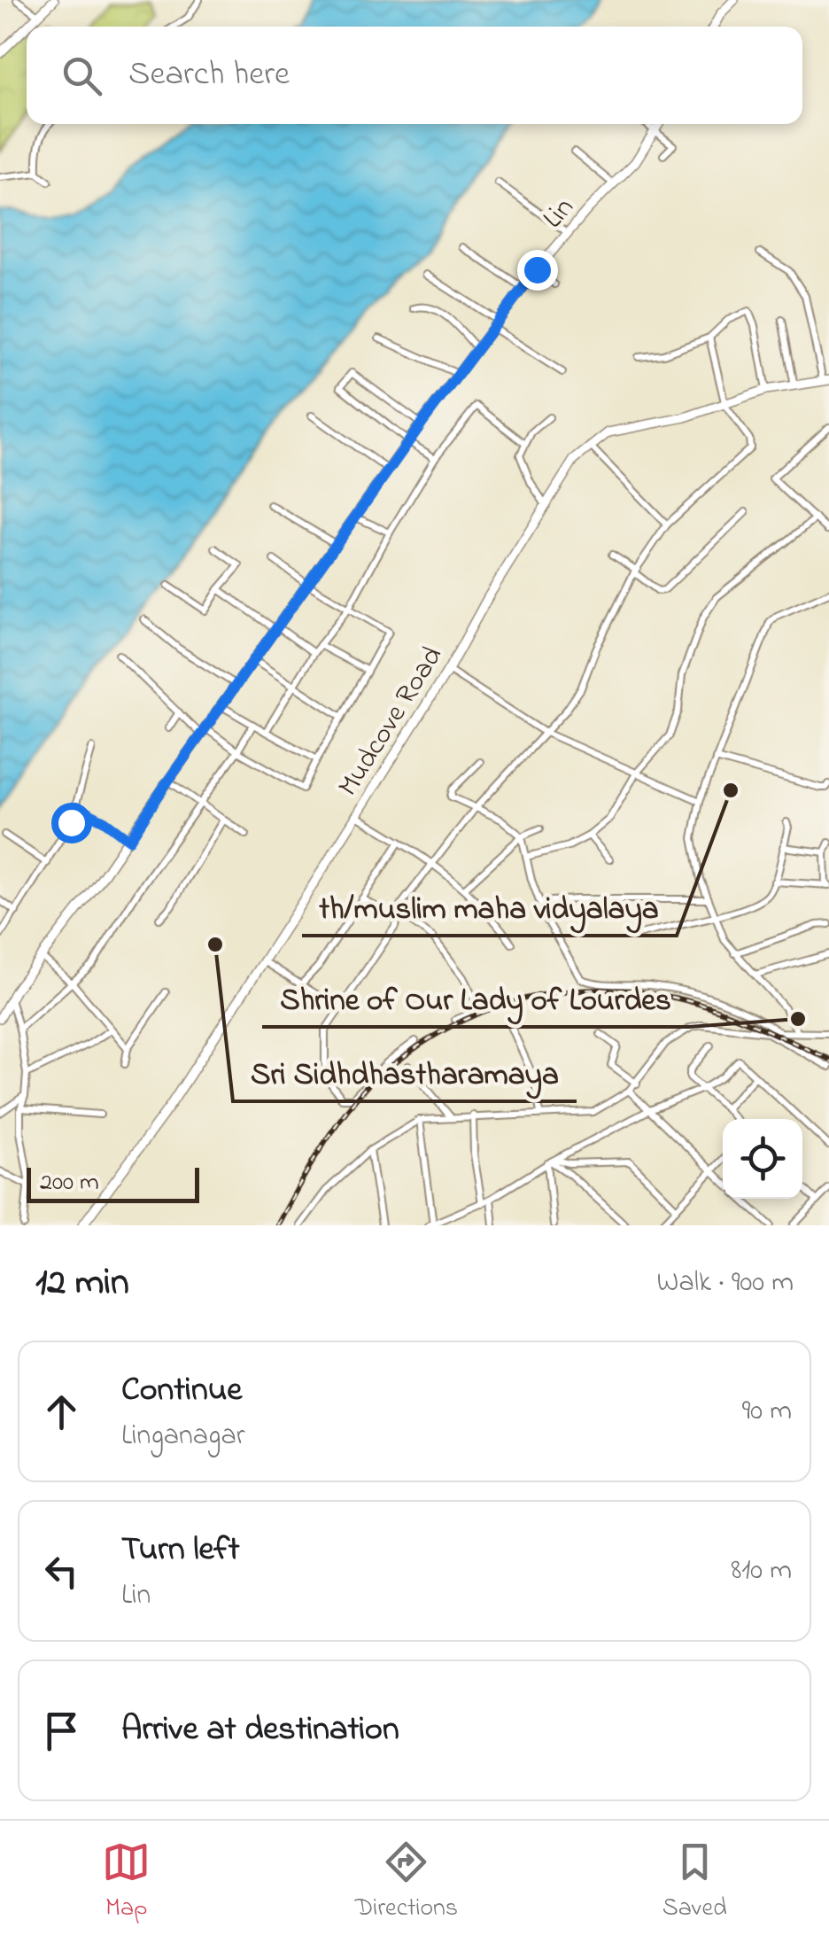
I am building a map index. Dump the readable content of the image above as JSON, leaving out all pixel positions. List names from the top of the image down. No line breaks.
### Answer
{"streets":{"street":["Lin","Mudcove Road"]},"places":["th/muslim maha vidyalaya","Sri Sidhdhastharamaya","Shrine of Our Lady of Lourdes"],"scale_bar":"200 m","page":{"search":"Search here","scale":"200 m","heading":["12 min","Walk · 900 m"],"list":[["Continue","Linganagar","90 m"],["Turn left","Lin","810 m"],"Arrive at destination"],"nav":["Map","Directions","Saved"]}}
